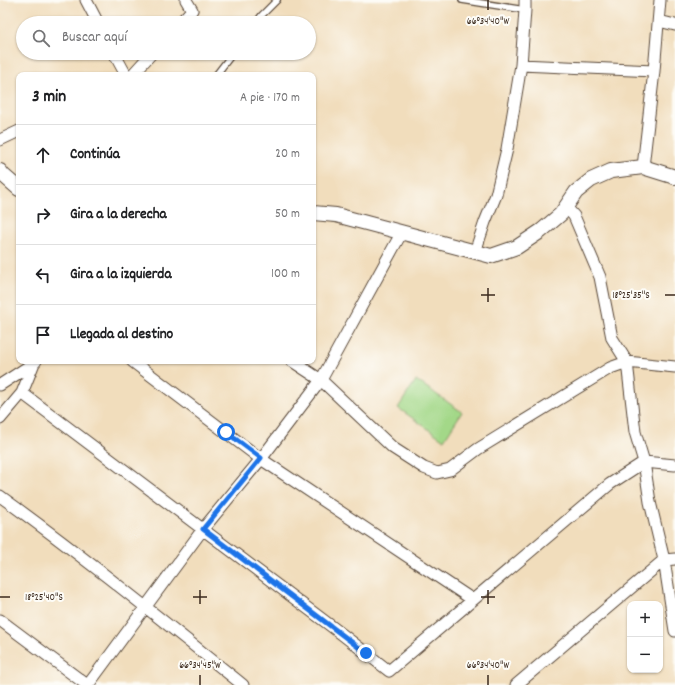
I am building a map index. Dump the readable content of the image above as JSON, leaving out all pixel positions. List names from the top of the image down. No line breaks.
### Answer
{"page":{"search":"Buscar aquí","heading":["3 min","A pie · 170 m"],"list":[["Continúa","20 m"],["Gira a la derecha","50 m"],["Gira a la izquierda","100 m"],"Llegada al destino"],"map_buttons":["+","−"]},"coordinates":["66°34'40\"W","18°25'35\"S","18°25'40\"S","66°34'45\"W"]}
